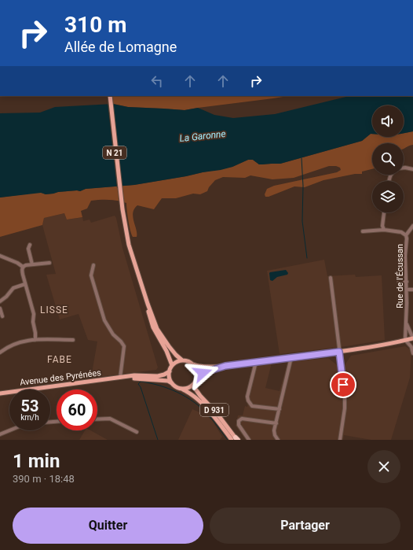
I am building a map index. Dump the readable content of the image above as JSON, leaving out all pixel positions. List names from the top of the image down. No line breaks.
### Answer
{"streets":{"main road":["N 21","Avenue des Pyrénées","D 931"],"street":["Rue de l'Écussan"]},"crossings":[["N 21","Avenue des Pyrénées"],["N 21","D 931"],["Avenue des Pyrénées","D 931"]],"districts":["LISSE","FABE"],"water":["La Garonne"],"page":{"turn":["310 m","Allée de Lomagne"],"speed":"53 km/h","limit":"60","heading":["1 min","390 m · 18:48"],"buttons":["Quitter","Partager"]}}
